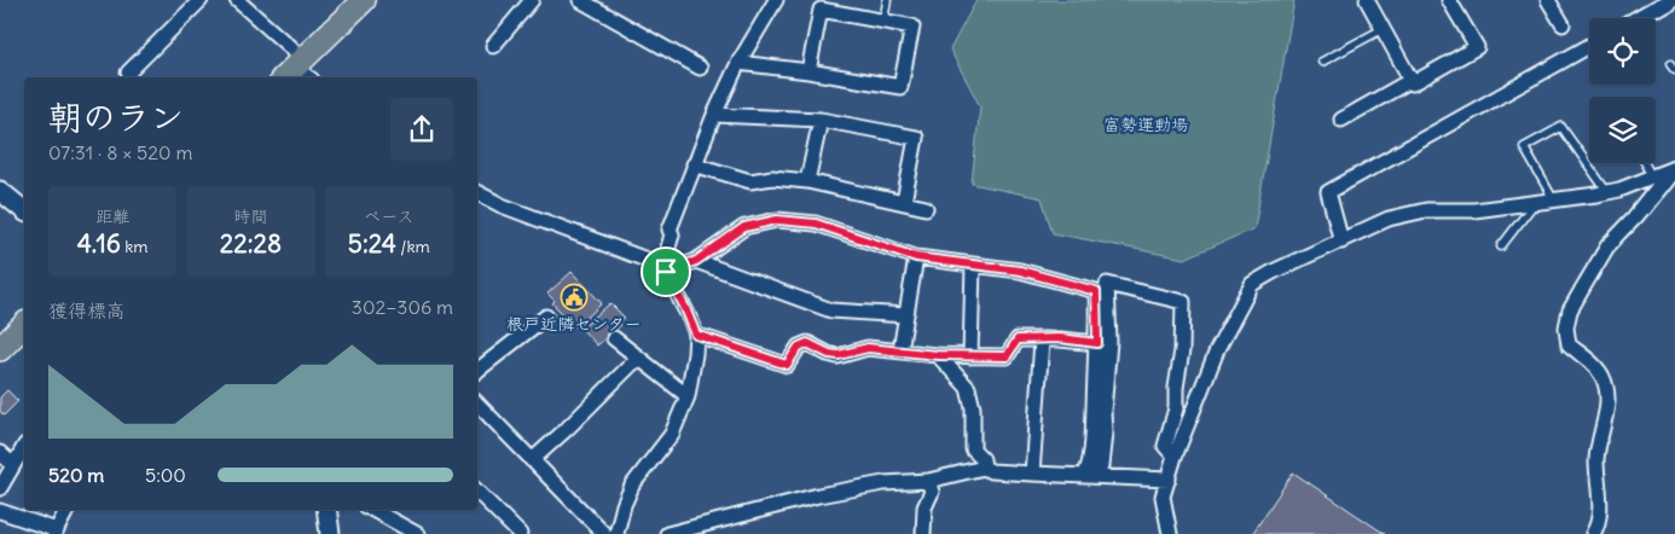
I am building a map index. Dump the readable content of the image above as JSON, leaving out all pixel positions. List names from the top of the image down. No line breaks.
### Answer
{"parks":["富勢運動場"],"places":{"public building":["根戸近隣センター"]},"page":{"heading":["朝のラン","07:31 · 8 × 520 m"],"stats":[["距離","4.16 km"],["時間","22:28"],["ペース","5:24 /km"]],"chart":["獲得標高","302–306 m"],"list":[{"name":"520 m","note":"5:00"}]}}
